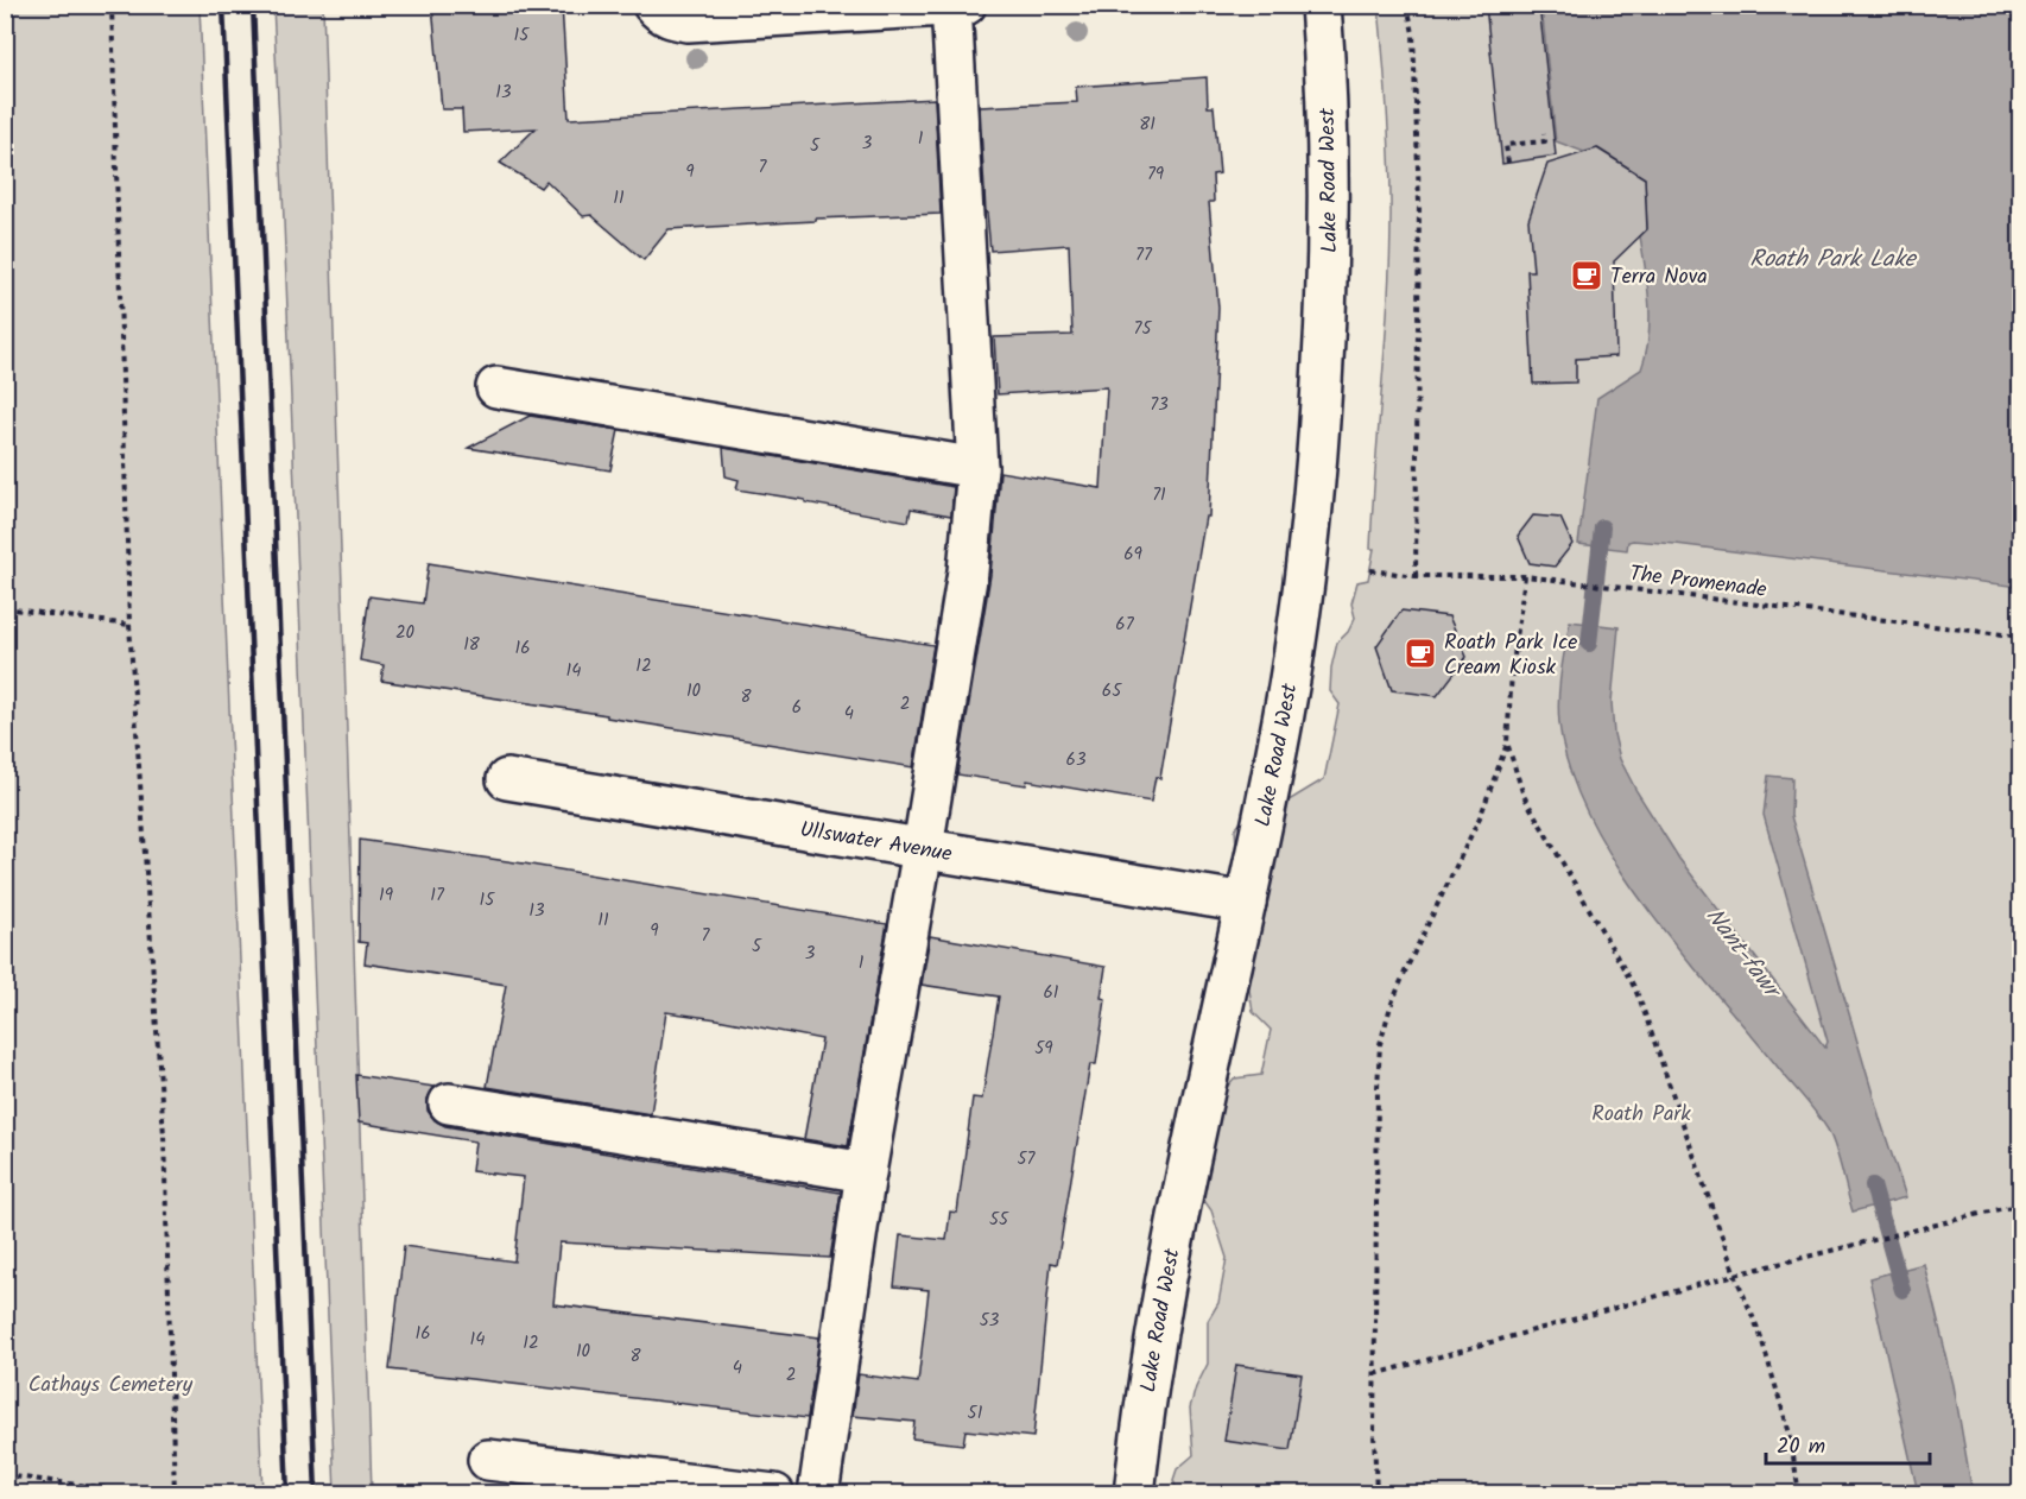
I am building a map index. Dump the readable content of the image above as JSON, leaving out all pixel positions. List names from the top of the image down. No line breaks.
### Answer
{"streets":{"street":["Lake Road West","Ullswater Avenue"],"path":["The Promenade"]},"crossings":[["Lake Road West","Ullswater Avenue"]],"water":["Roath Park Lake","Nant-fawr"],"parks":["Roath Park","Cathays Cemetery"],"places":{"cafe":["Terra Nova","Roath Park Ice Cream Kiosk"]},"house_numbers":["15","13","81","1","3","5","7","9","79","11","77","75","73","71","69","67","20","18","16","12","14","10","65","8","2","6","4","63","19","17","15","13","11","9","7","5","3","1","61","59","57","55","53","16","14","12","10","8","4","2","51"],"scale_bar":"20 m"}
